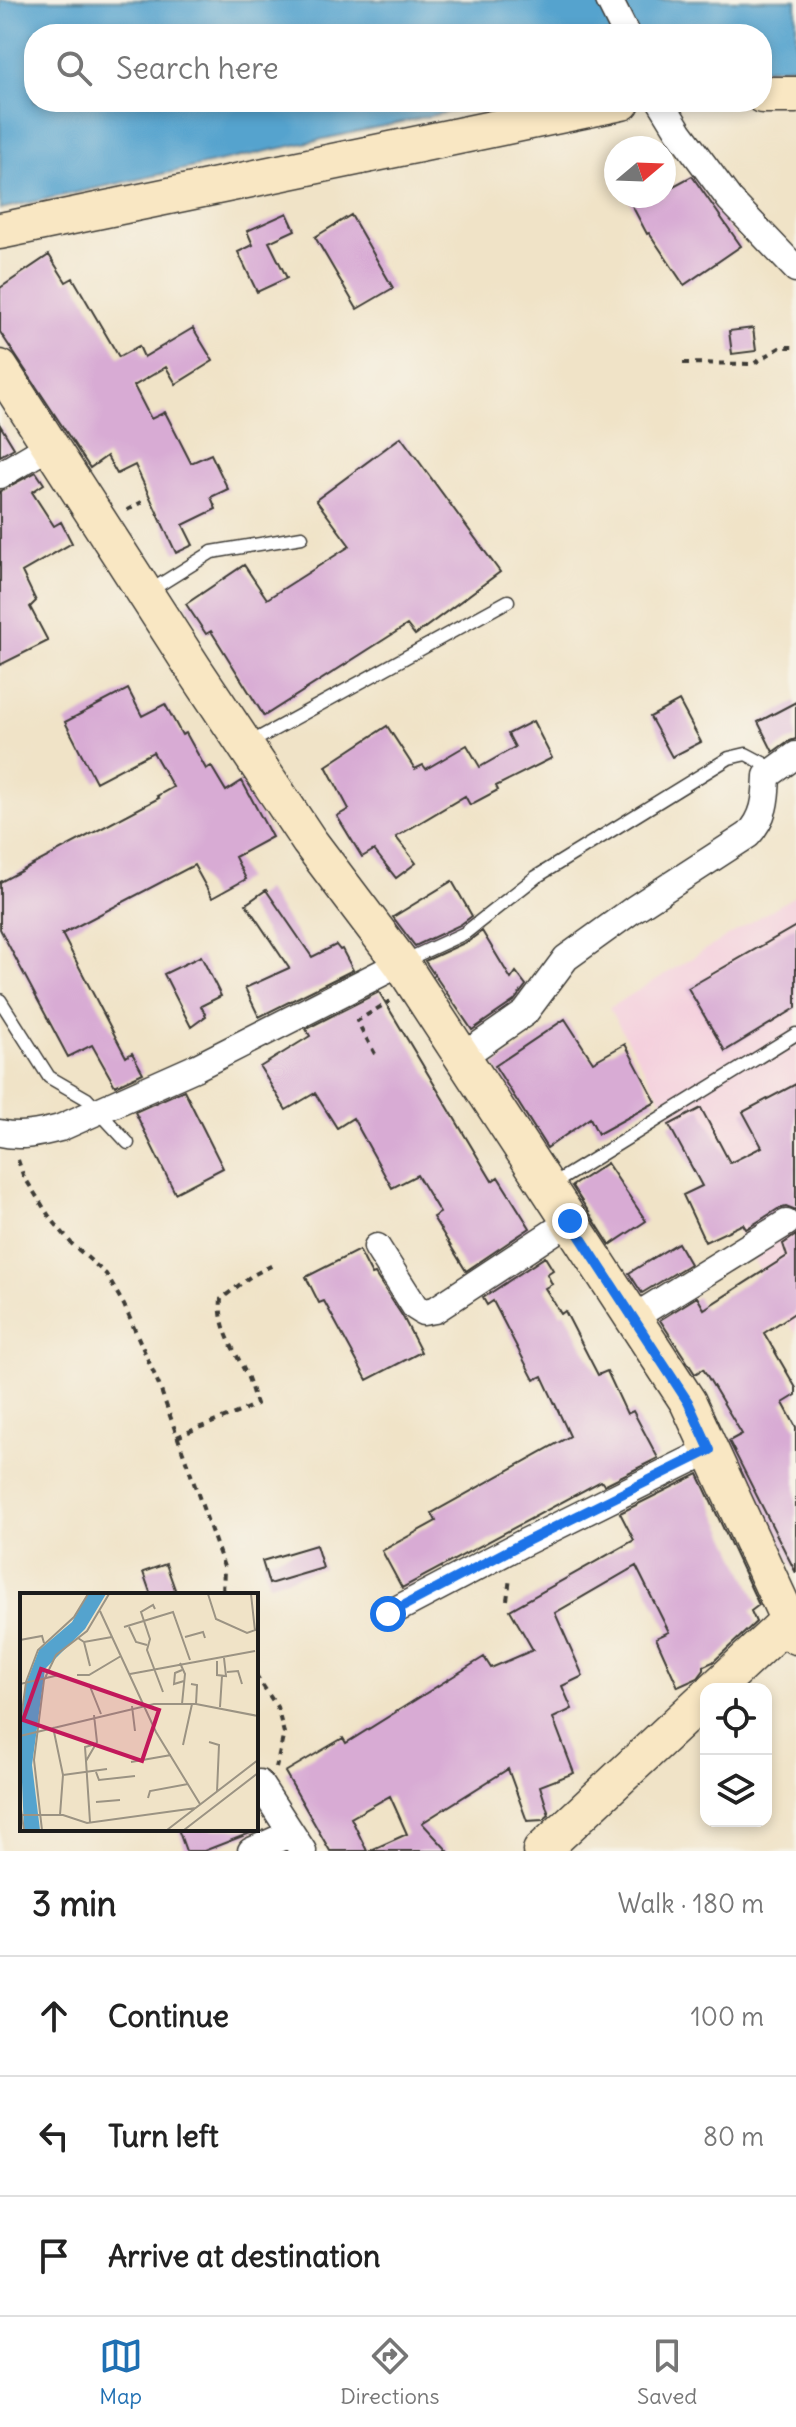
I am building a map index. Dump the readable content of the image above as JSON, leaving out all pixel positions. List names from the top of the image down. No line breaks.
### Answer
{"north":"right","page":{"search":"Search here","heading":["3 min","Walk · 180 m"],"list":[["Continue","100 m"],["Turn left","80 m"],"Arrive at destination"],"nav":["Map","Directions","Saved"]}}
